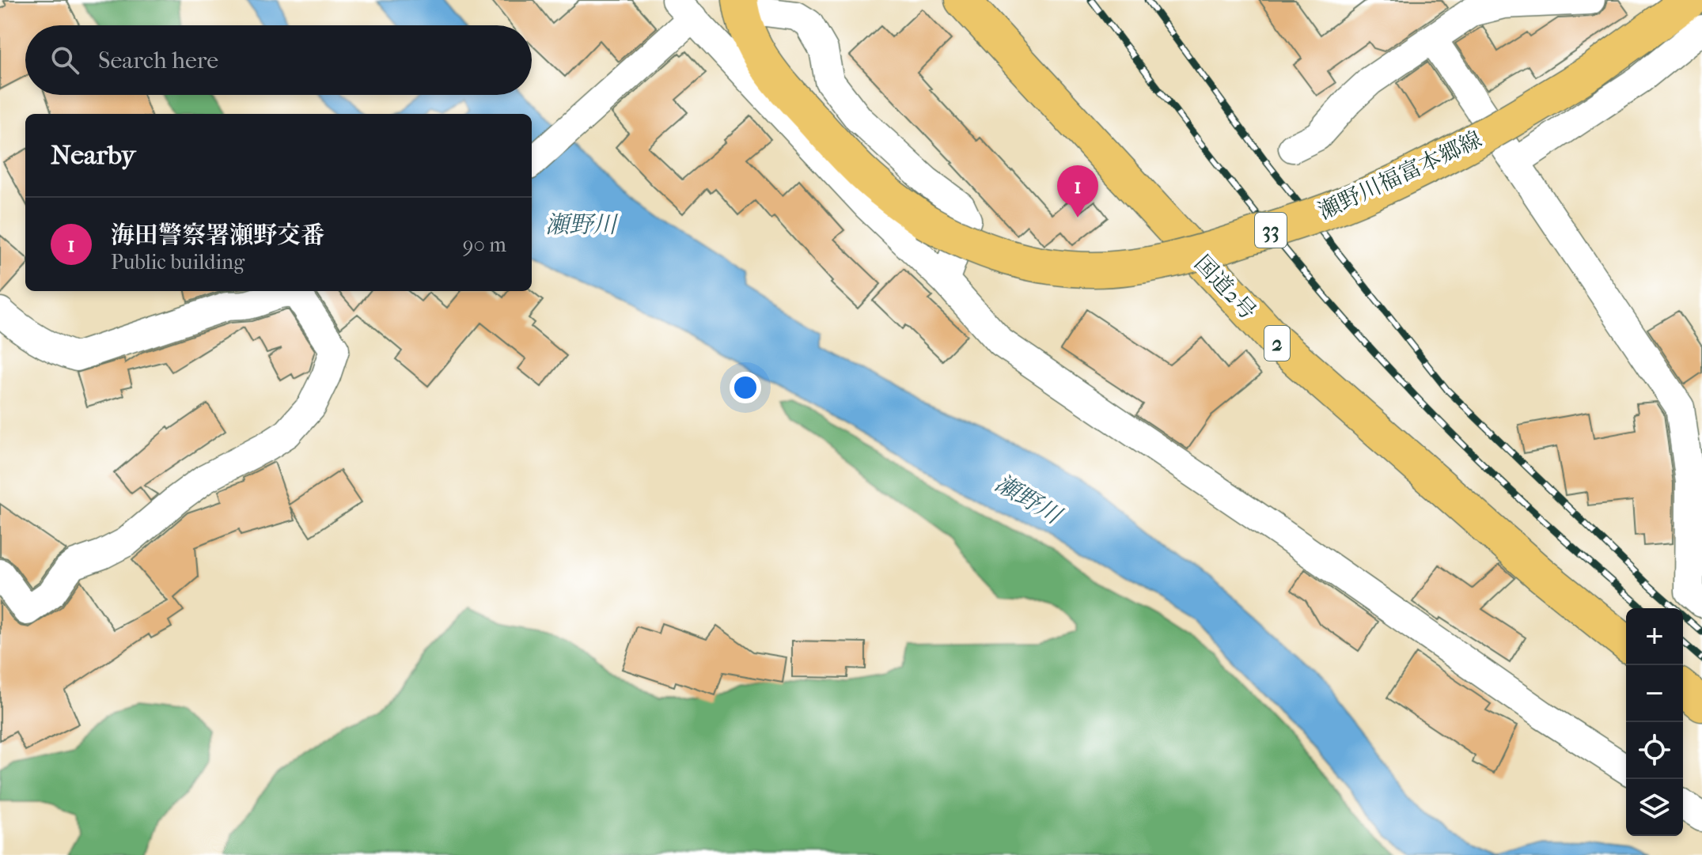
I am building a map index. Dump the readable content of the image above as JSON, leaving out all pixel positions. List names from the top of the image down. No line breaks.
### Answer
{"streets":{"main road":["瀬野川福富本郷線","33","国道2号","2"]},"water":["瀬野川"],"page":{"search":"Search here","heading":"Nearby","pins":"1","list":[{"mark":"1","name":"海田警察署瀬野交番","note":"Public building","value":"90 m"}],"map_buttons":["+","−"]}}
